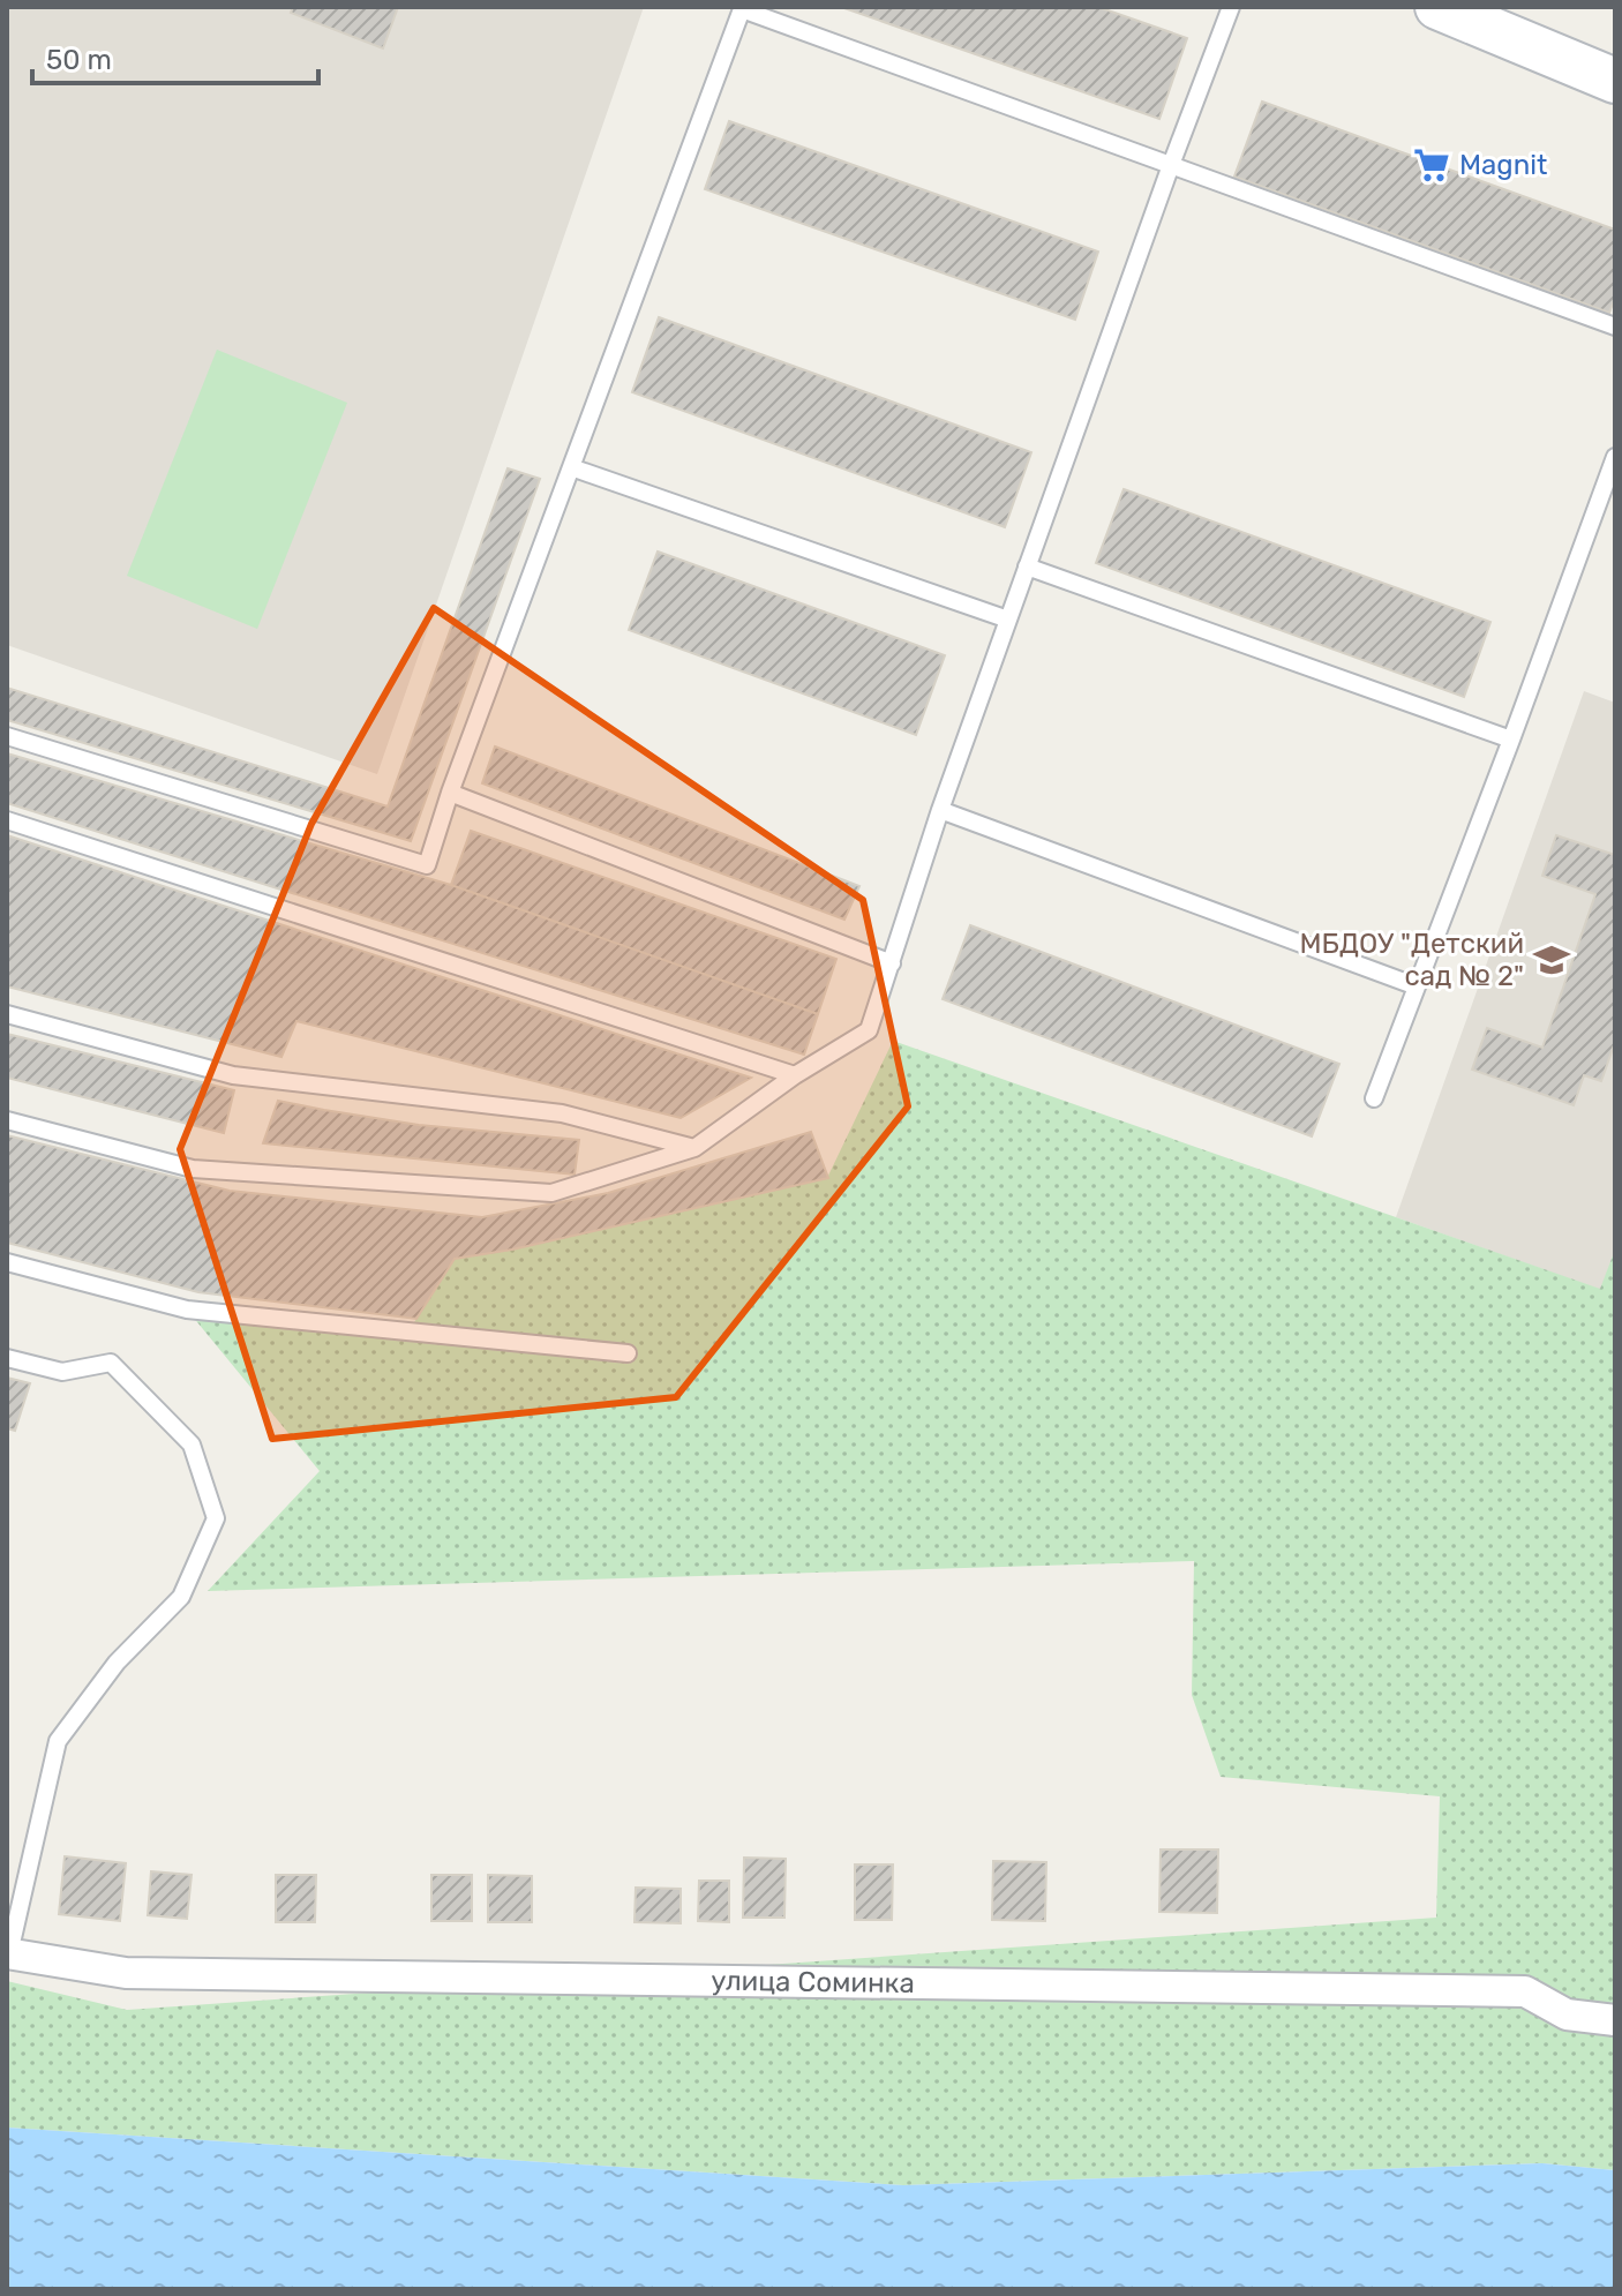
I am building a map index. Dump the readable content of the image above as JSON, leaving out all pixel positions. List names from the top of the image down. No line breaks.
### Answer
{"streets":{"street":["улица Соминка"]},"places":{"supermarket":["Magnit"],"school or university":["МБДОУ \"Детский сад № 2\""]},"scale_bar":"50 m"}
